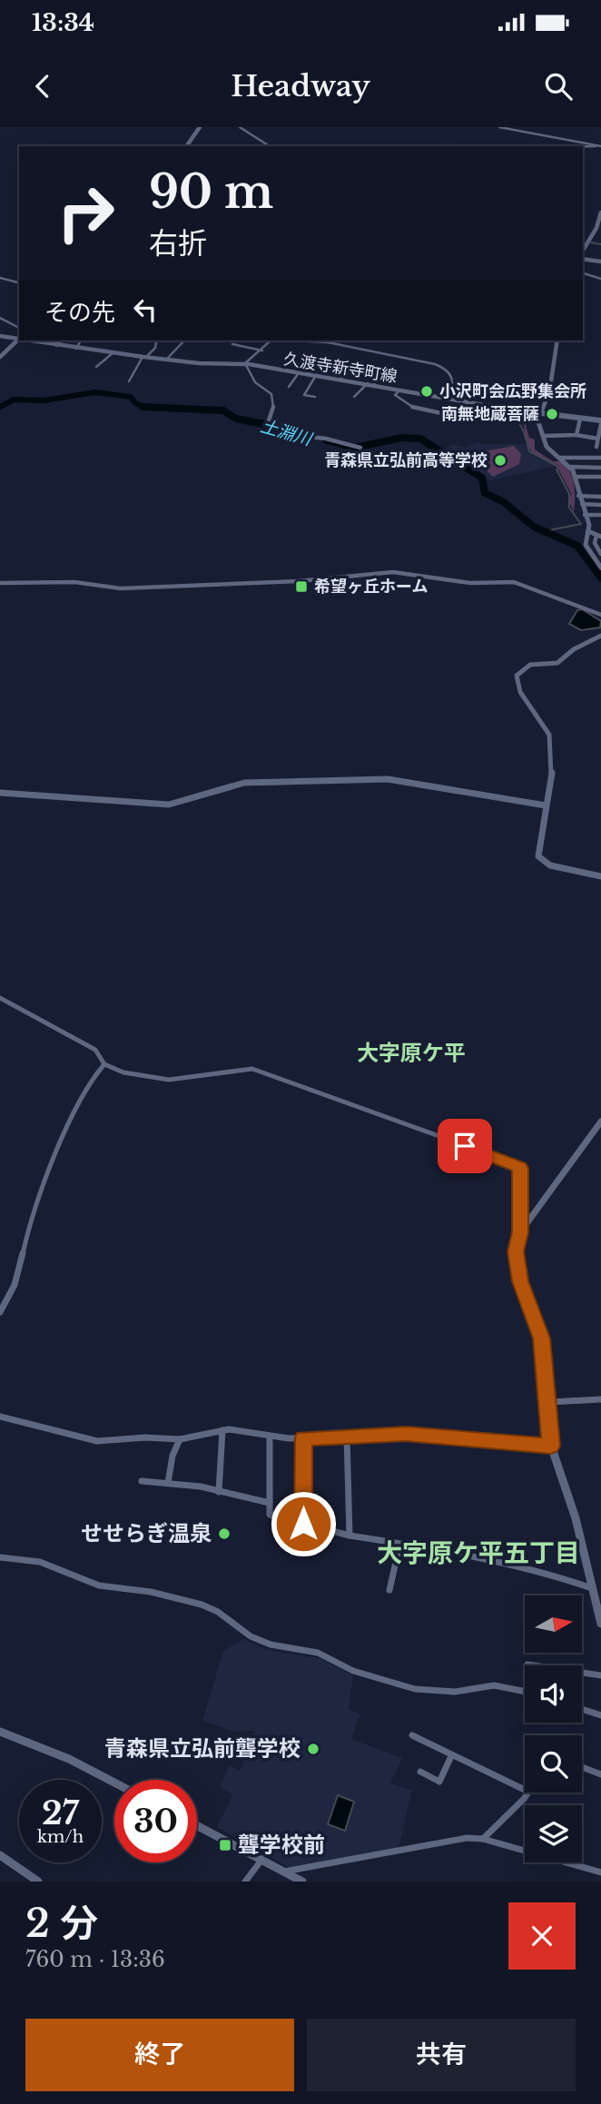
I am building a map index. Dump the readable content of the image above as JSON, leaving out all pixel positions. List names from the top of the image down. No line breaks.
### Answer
{"streets":{"main road":["久渡寺新寺町線"]},"districts":["大字原ケ平","大字原ケ平五丁目"],"water":["土淵川"],"places":{"other":["小沢町会広野集会所","南無地蔵菩薩","青森県立弘前高等学校","せせらぎ温泉","青森県立弘前聾学校"],"transit":["希望ヶ丘ホーム","聾学校前"]},"north":"right","page":{"status":"13:34","header":"Headway","turn":["90 m","右折"],"then":"その先","speed":"27 km/h","limit":"30","heading":["2 分","760 m · 13:36"],"buttons":["終了","共有"]}}
